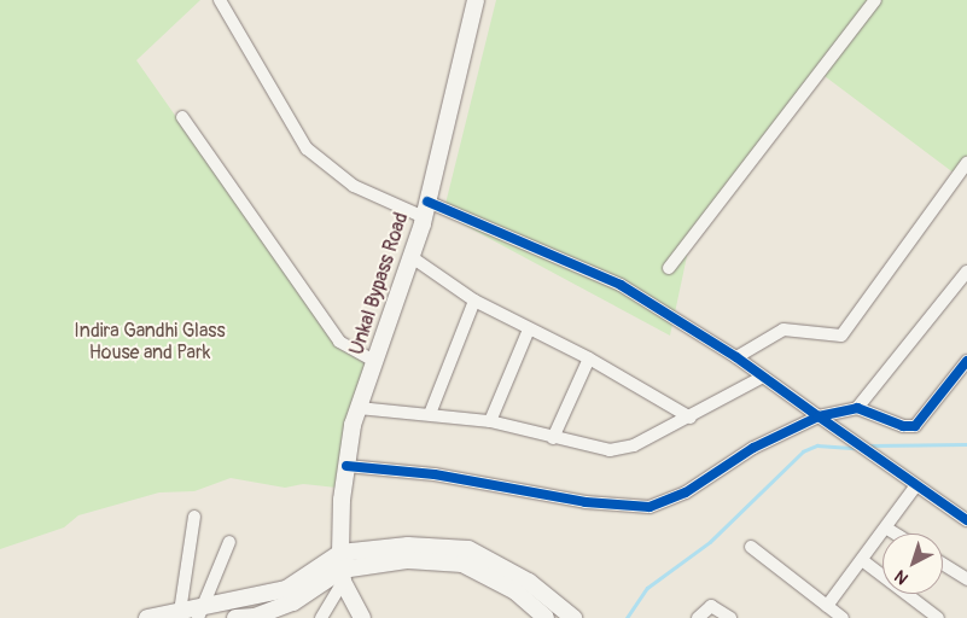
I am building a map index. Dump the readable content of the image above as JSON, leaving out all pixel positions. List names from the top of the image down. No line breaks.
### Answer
{"streets":{"main road":["Unkal Bypass Road"]},"parks":["Indira Gandhi Glass House and Park"],"north":"bottom left"}
